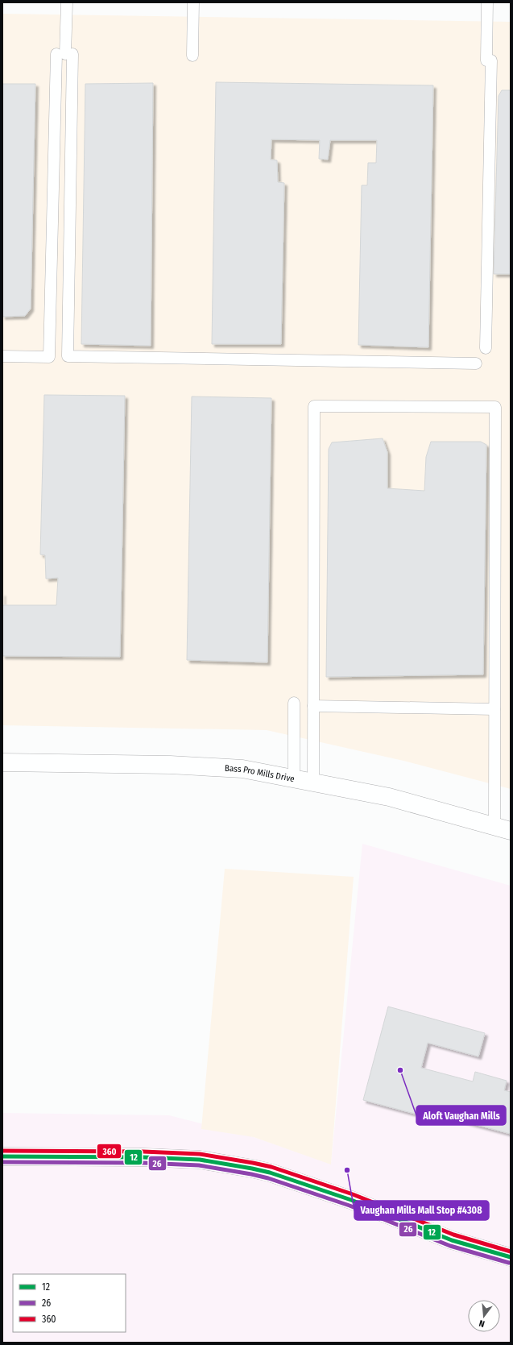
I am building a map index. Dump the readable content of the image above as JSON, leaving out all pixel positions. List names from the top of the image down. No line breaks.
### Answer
{"streets":{"street":["Bass Pro Mills Drive"]},"places":["Aloft Vaughan Mills","Vaughan Mills Mall Stop #4308"],"lines":["transit line 360","transit line 12","transit line 26"],"legend":["12","26","360"],"north":"bottom"}
